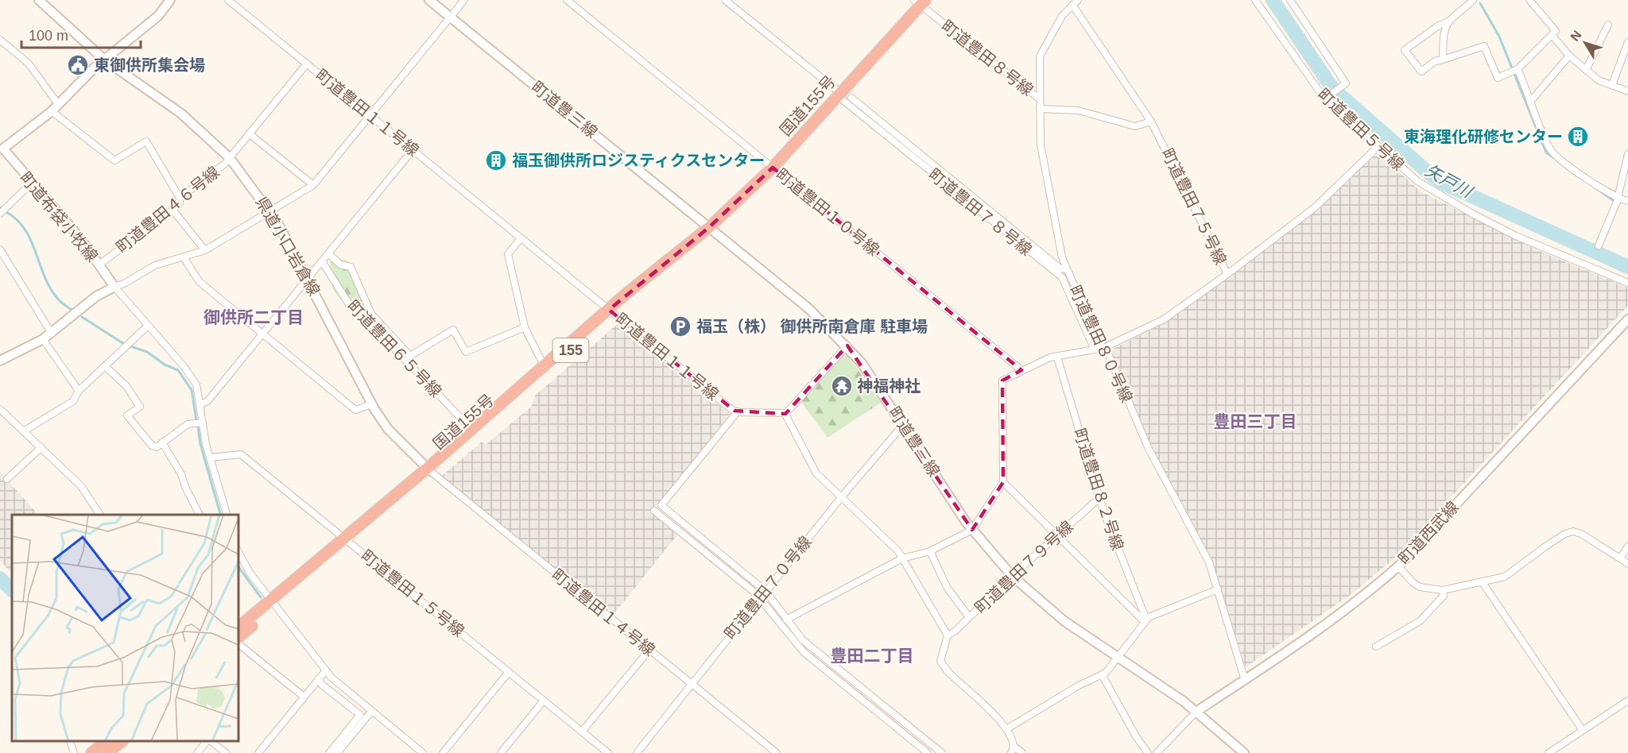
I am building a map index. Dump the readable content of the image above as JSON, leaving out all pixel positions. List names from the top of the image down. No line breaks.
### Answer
{"streets":{"highway":["国道155号","155"],"street":["町道豊田８号線","町道豊三線","町道豊田１１号線","町道豊田５号線","町道豊田７５号線","町道豊田４６号線","町道豊田１０号線","町道豊田７８号線","町道布袋小牧線","県道小口岩倉線","町道豊田８０号線","町道豊田６５号線","町道豊田８２号線","町道西武線","町道豊田７９号線","町道豊田７０号線","町道豊田１５号線","町道豊田１４号線"]},"crossings":[["町道豊田８号線","国道155号"],["町道豊田８号線","町道豊田８０号線"],["国道155号","町道豊三線"],["国道155号","町道豊田１１号線"],["国道155号","町道豊田１０号線"],["国道155号","町道豊田７８号線"],["国道155号","県道小口岩倉線"],["国道155号","町道豊田６５号線"],["国道155号","町道豊田１５号線"],["国道155号","町道豊田１４号線"],["町道豊三線","町道西武線"],["町道豊三線","町道豊田７９号線"],["町道豊三線","町道豊田７０号線"],["町道豊田１１号線","町道豊田４６号線"],["町道豊田７５号線","町道豊田１０号線"],["町道豊田７５号線","町道豊田７８号線"],["町道豊田７５号線","町道豊田８０号線"],["町道豊田７５号線","町道豊田８２号線"],["町道豊田４６号線","町道布袋小牧線"],["町道豊田４６号線","県道小口岩倉線"],["町道布袋小牧線","県道小口岩倉線"],["県道小口岩倉線","町道豊田１４号線"],["町道豊田８０号線","町道西武線"],["町道豊田８２号線","町道豊田７９号線"],["町道豊田７０号線","町道豊田１４号線"]],"districts":["御供所二丁目","豊田三丁目","豊田二丁目"],"water":["矢戸川"],"places":{"public building":["東御供所集会場"],"building":["東海理化研修センター","福玉御供所ロジスティクスセンター"],"parking":["福玉（株） 御供所南倉庫 駐車場"],"temple":["神福神社"]},"scale_bar":"100 m","north":"top left"}
